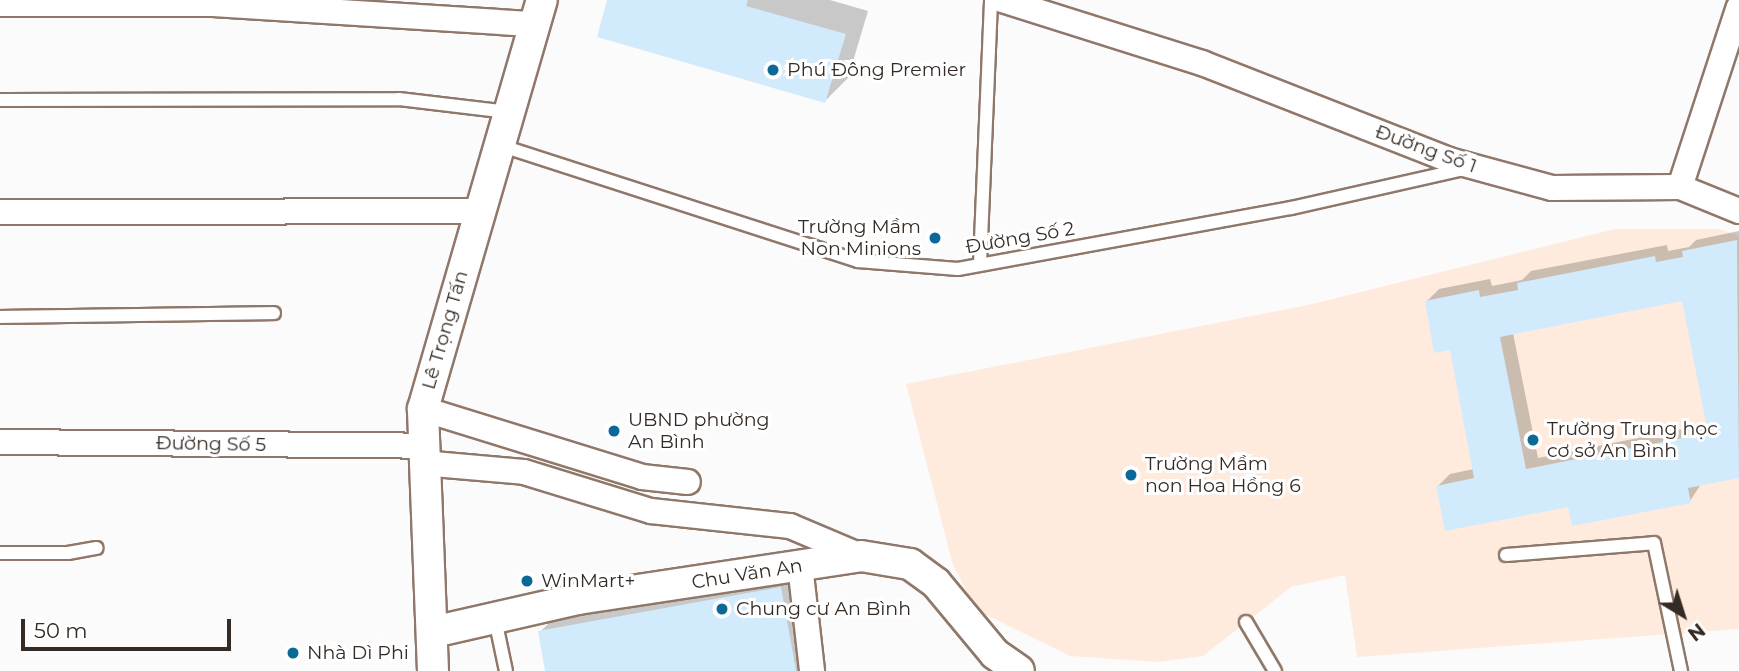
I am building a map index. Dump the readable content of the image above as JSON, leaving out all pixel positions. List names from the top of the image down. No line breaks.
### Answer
{"streets":{"street":["Đường Số 1","Lê Trọng Tấn","Đường Số 5","Chu Văn An"],"lane":["Đường Số 2"]},"crossings":[["Đường Số 1","Đường Số 2"],["Đường Số 2","Lê Trọng Tấn"],["Lê Trọng Tấn","Đường Số 5"],["Lê Trọng Tấn","Chu Văn An"],["Đường Số 5","Chu Văn An"]],"places":["Phú Đông Premier","Trường Mầm Non Minions","UBND phường An Bình","Trường Trung học cơ sở An Bình","Trường Mầm non Hoa Hồng 6","WinMart+","Chung cư An Bình","Nhà Dì Phi"],"scale_bar":"50 m","north":"bottom right"}
